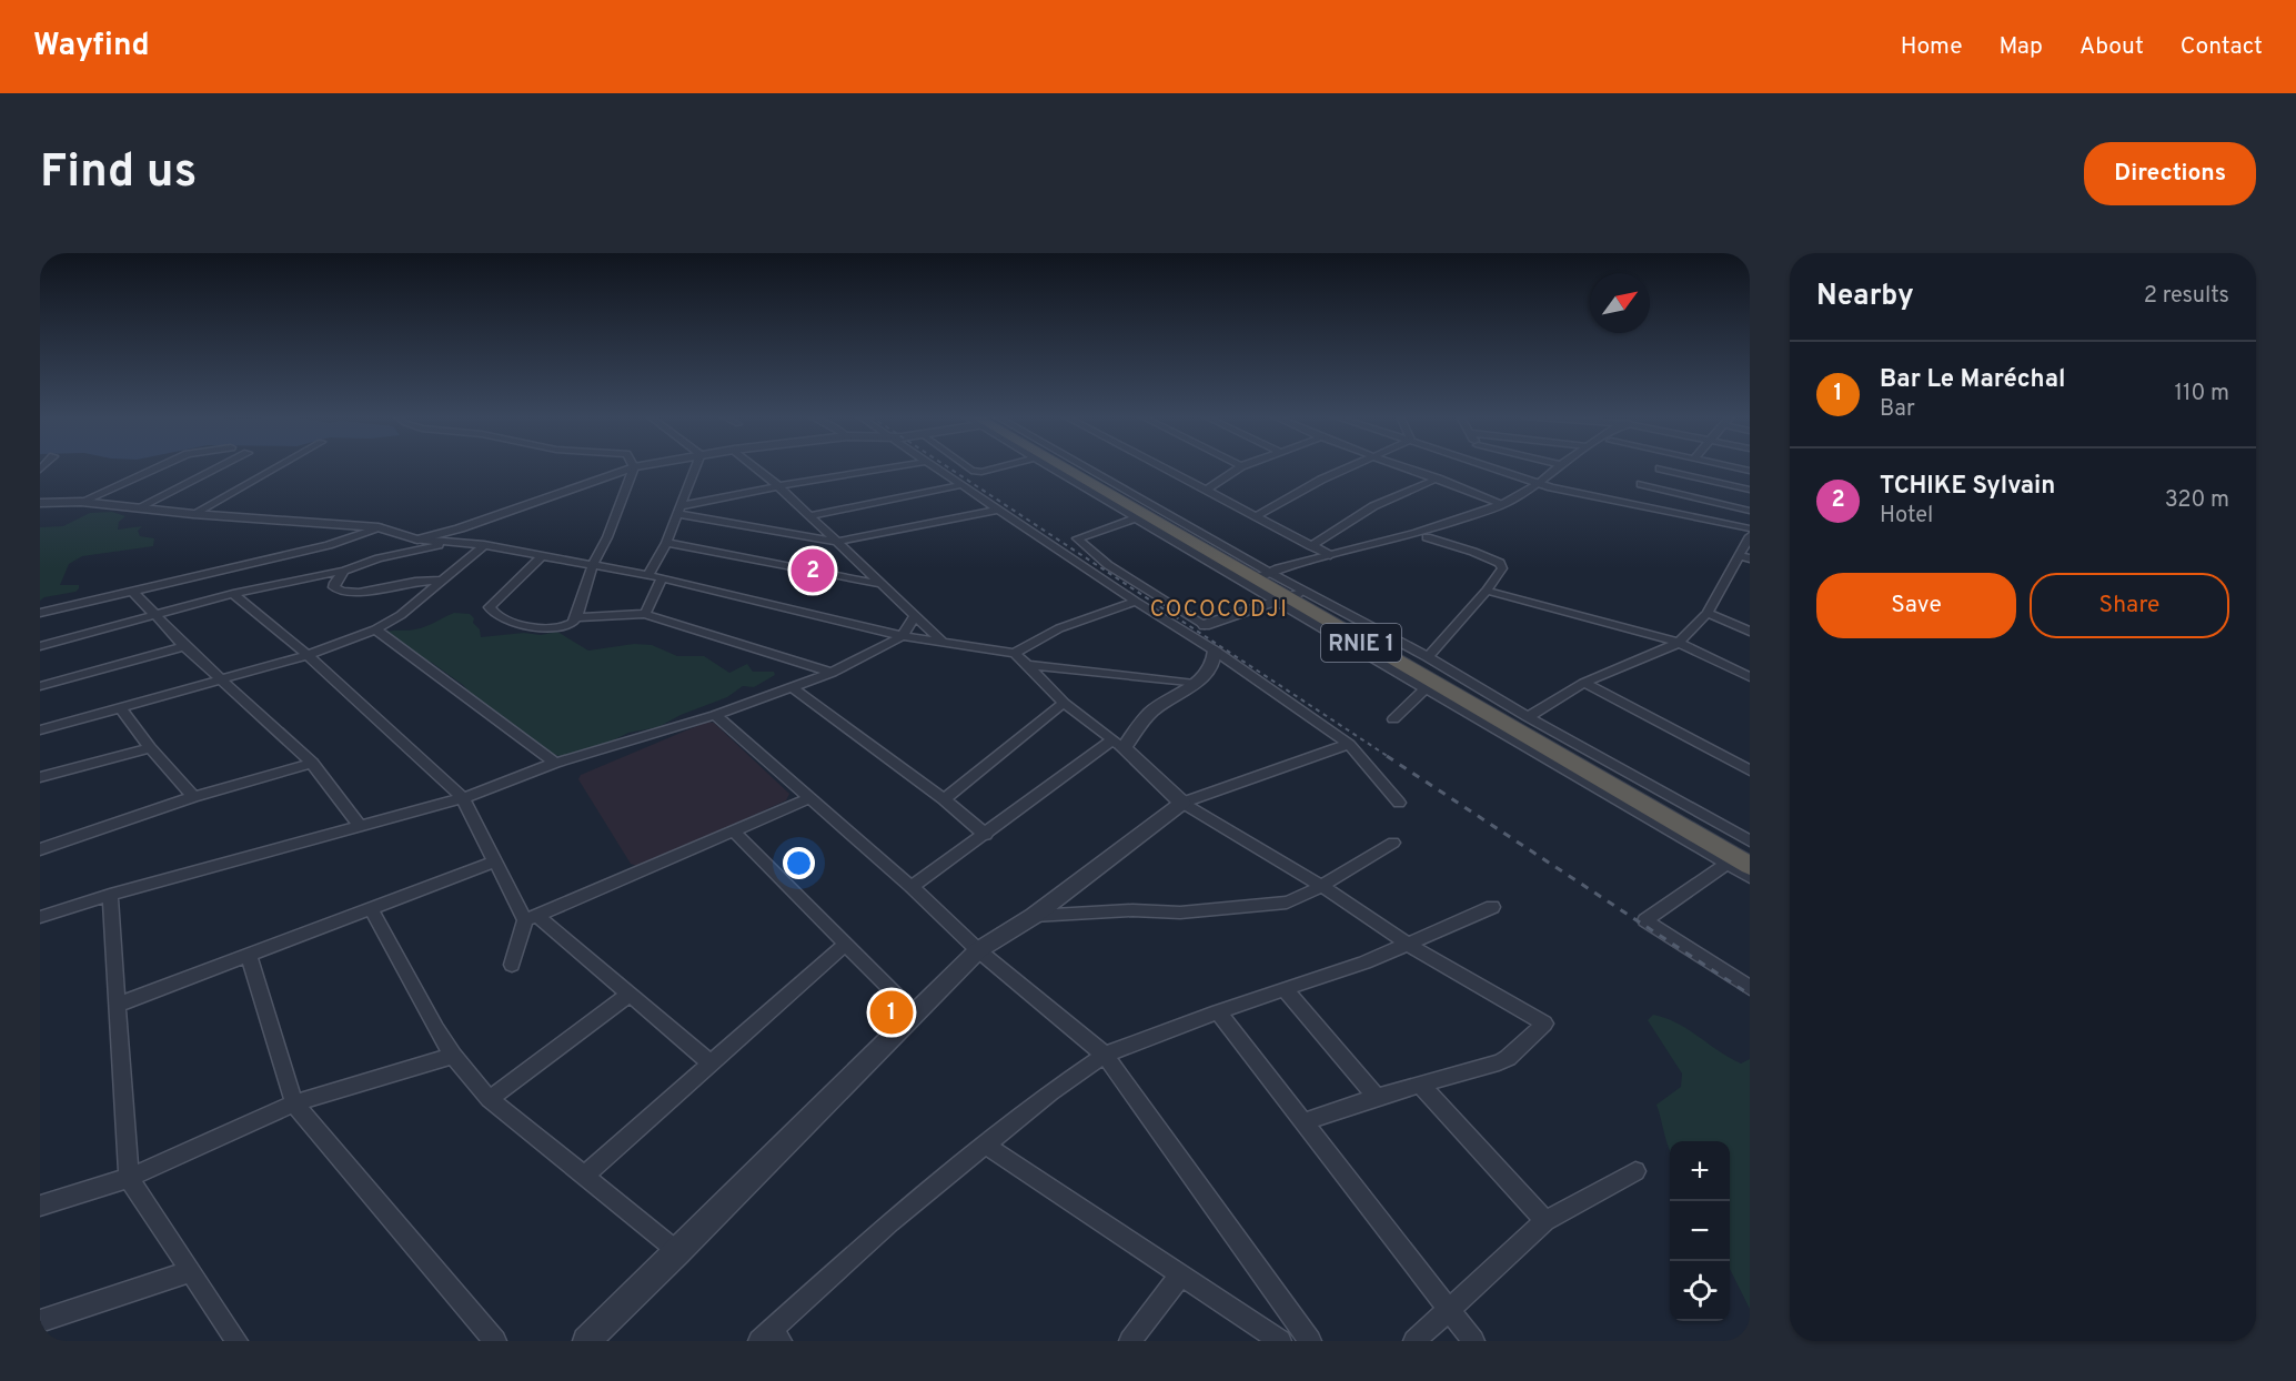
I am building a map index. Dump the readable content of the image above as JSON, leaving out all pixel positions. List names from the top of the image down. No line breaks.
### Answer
{"streets":{"highway":["RNIE 1"]},"districts":["COCOCODJI"],"north":"top right","page":{"header":"Wayfind","nav":["Home","Map","About","Contact"],"buttons":["Directions",["Save","Share"]],"title":"Find us","heading":["Nearby","2 results"],"list":[{"mark":"1","name":"Bar Le Maréchal","note":"Bar","value":"110 m"},{"mark":"2","name":"TCHIKE Sylvain","note":"Hotel","value":"320 m"}],"pins":["2","1"],"map_buttons":["+","−"]}}
